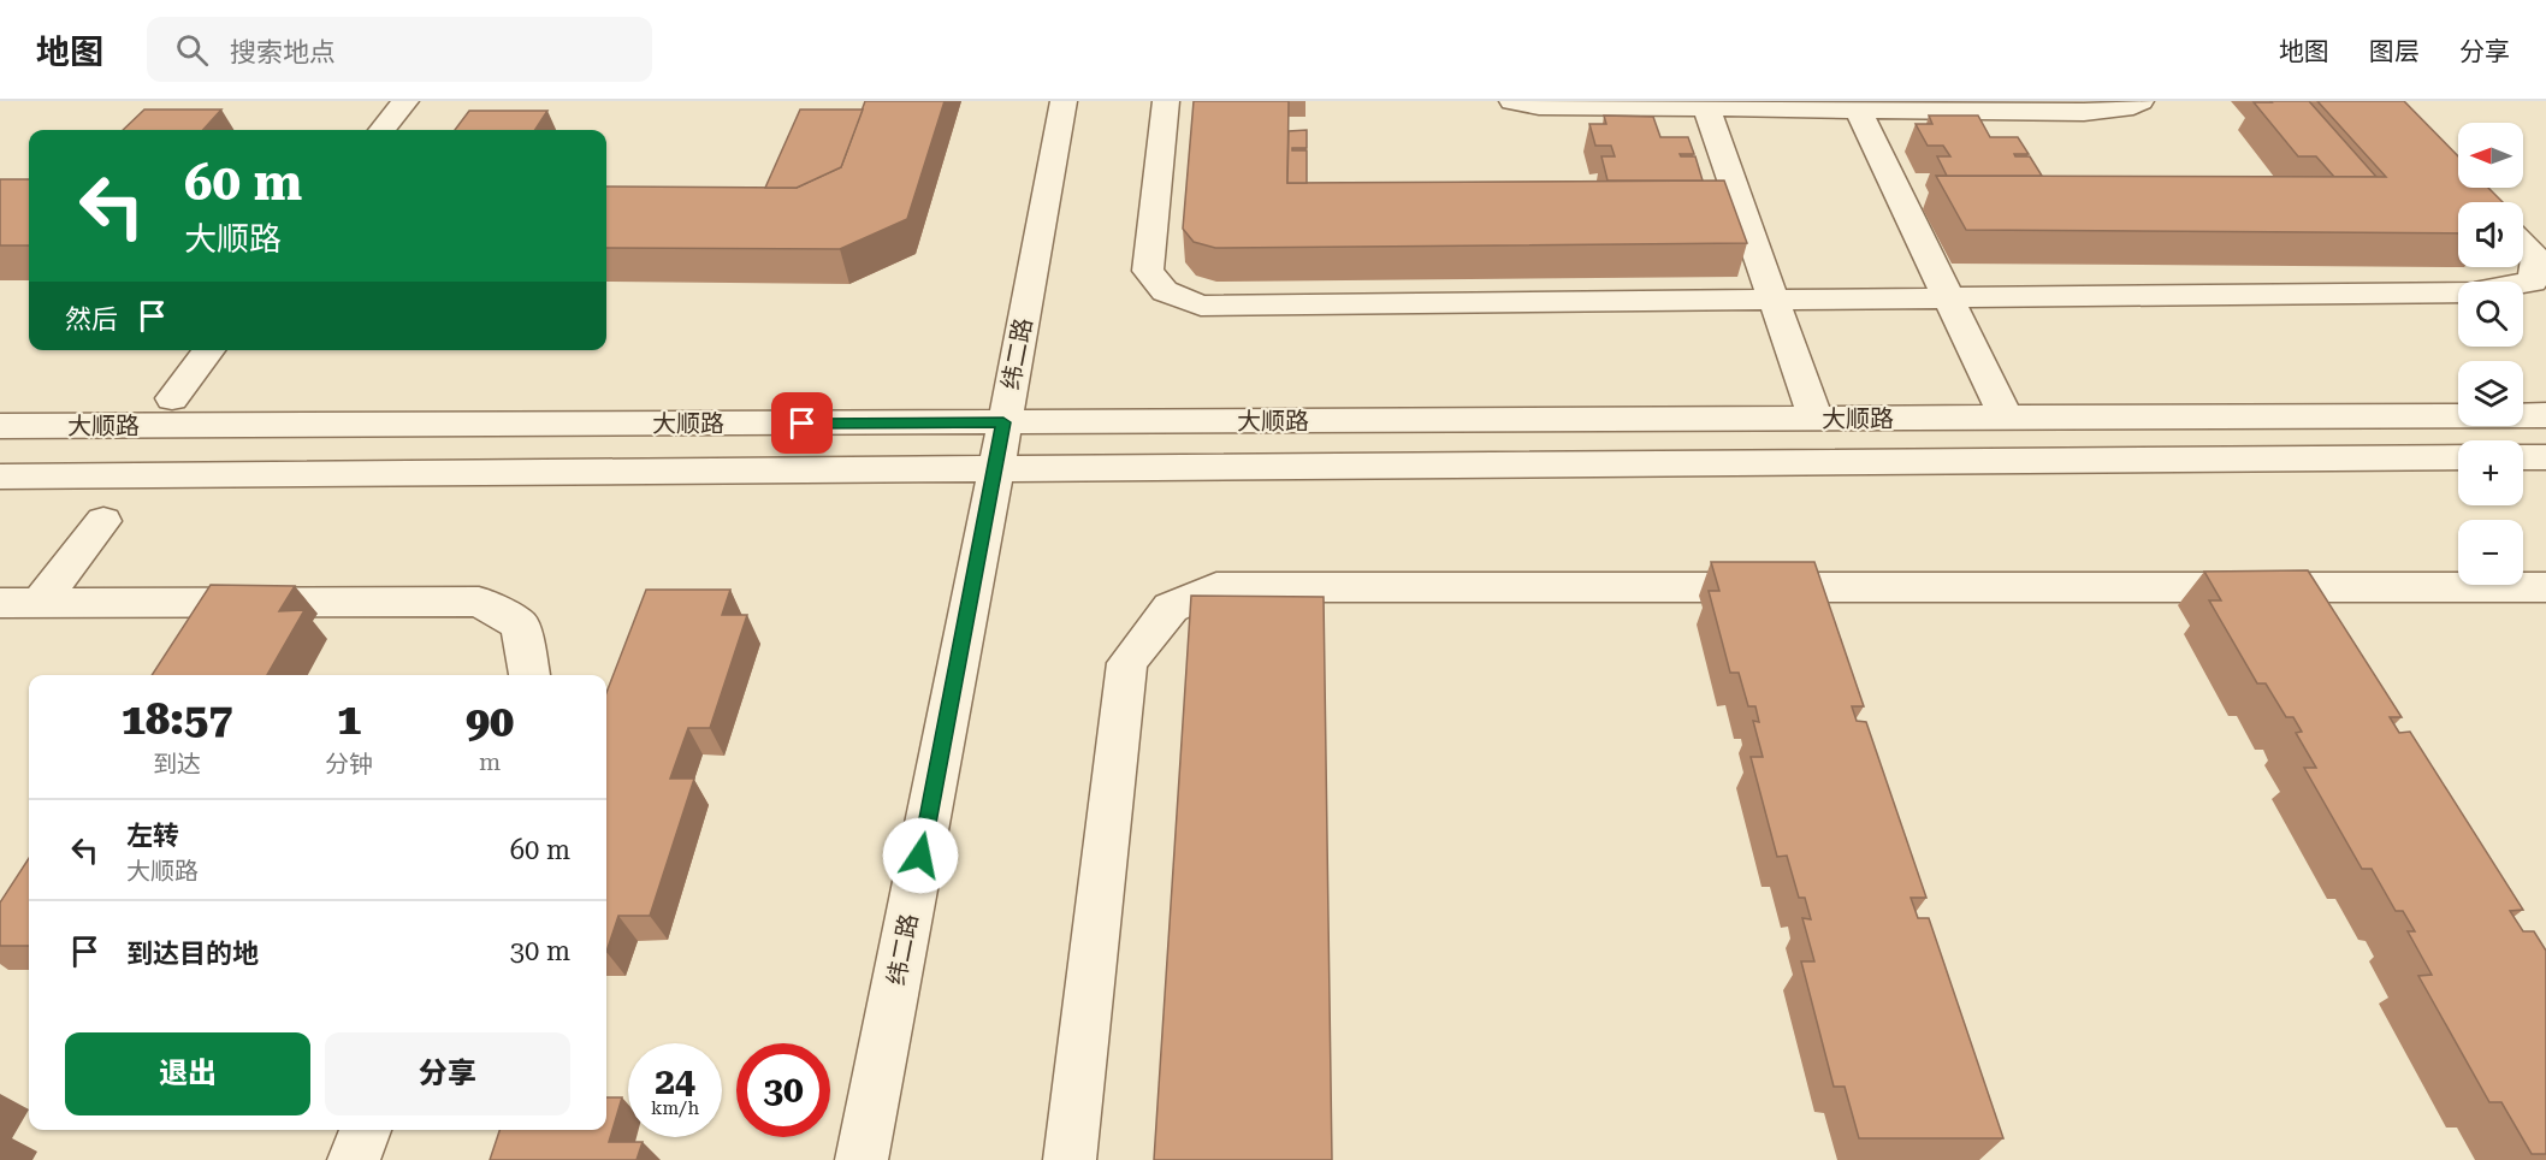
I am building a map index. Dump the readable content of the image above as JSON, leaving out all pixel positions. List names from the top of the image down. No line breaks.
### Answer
{"streets":{"street":["纬二路","大顺路"]},"crossings":[["纬二路","大顺路"]],"north":"left","page":{"header":"地图","search":"搜索地点","nav":["地图","图层","分享"],"map_buttons":["+","−"],"turn":["60 m","大顺路"],"then":"然后","eta":["18:57","到达","1","分钟","90","m"],"list":[{"name":"左转","note":"大顺路","value":"60 m"},{"name":"到达目的地","value":"30 m"}],"buttons":["退出","分享"],"speed":"24 km/h","limit":"30"}}
